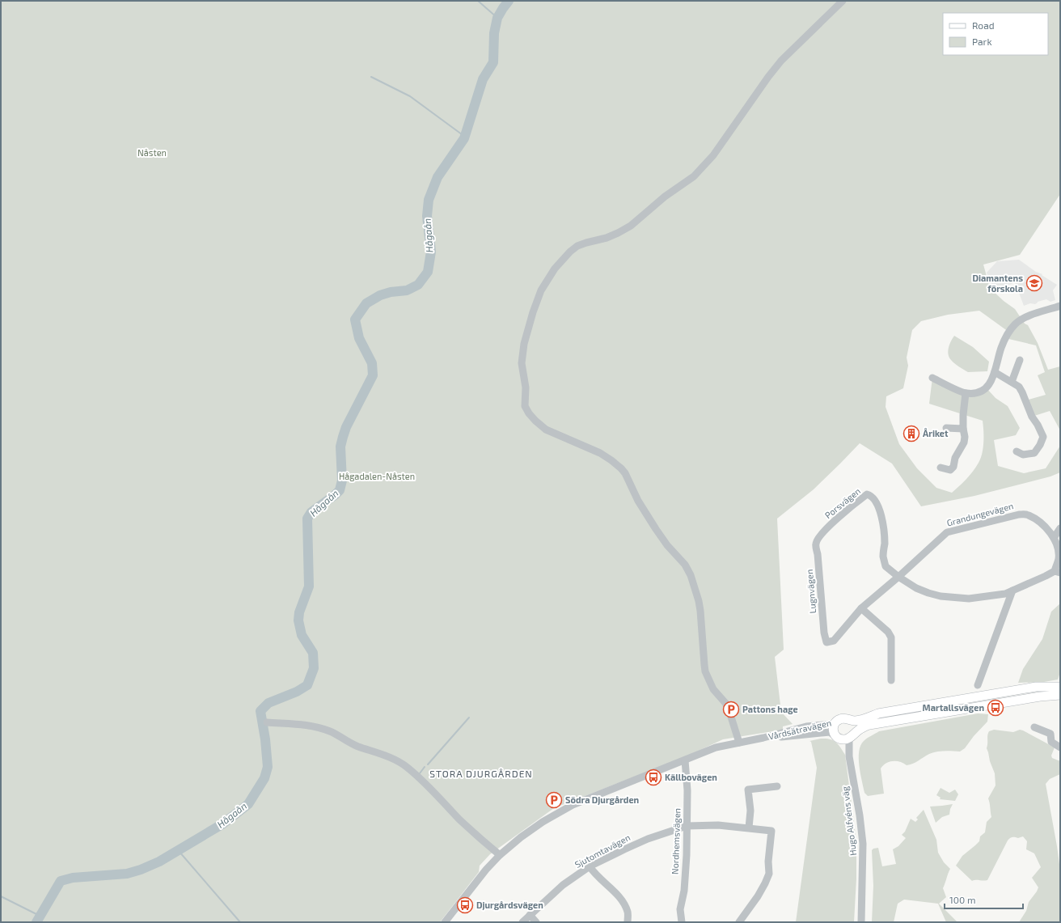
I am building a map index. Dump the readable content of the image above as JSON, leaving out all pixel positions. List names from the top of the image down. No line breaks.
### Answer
{"streets":{"street":["Porsvägen","Grandungevägen","Lugnvägen","Vårdsätravägen","Hugo Alfvéns väg","Nordhemsvägen","Sjutomtavägen"]},"crossings":[["Porsvägen","Grandungevägen"],["Porsvägen","Lugnvägen"],["Grandungevägen","Lugnvägen"],["Vårdsätravägen","Hugo Alfvéns väg"],["Vårdsätravägen","Nordhemsvägen"],["Nordhemsvägen","Sjutomtavägen"]],"districts":["STORA DJURGÅRDEN"],"water":["Hågaån"],"parks":["Nåsten","Hågadalen-Nåsten"],"places":{"school or university":["Diamantens förskola"],"building":["Åriket"],"bus stop":["Martallsvägen","Källbovägen","Djurgårdsvägen"],"parking":["Pattons hage","Södra Djurgården"]},"legend":["Road","Park"],"scale_bar":"100 m"}
